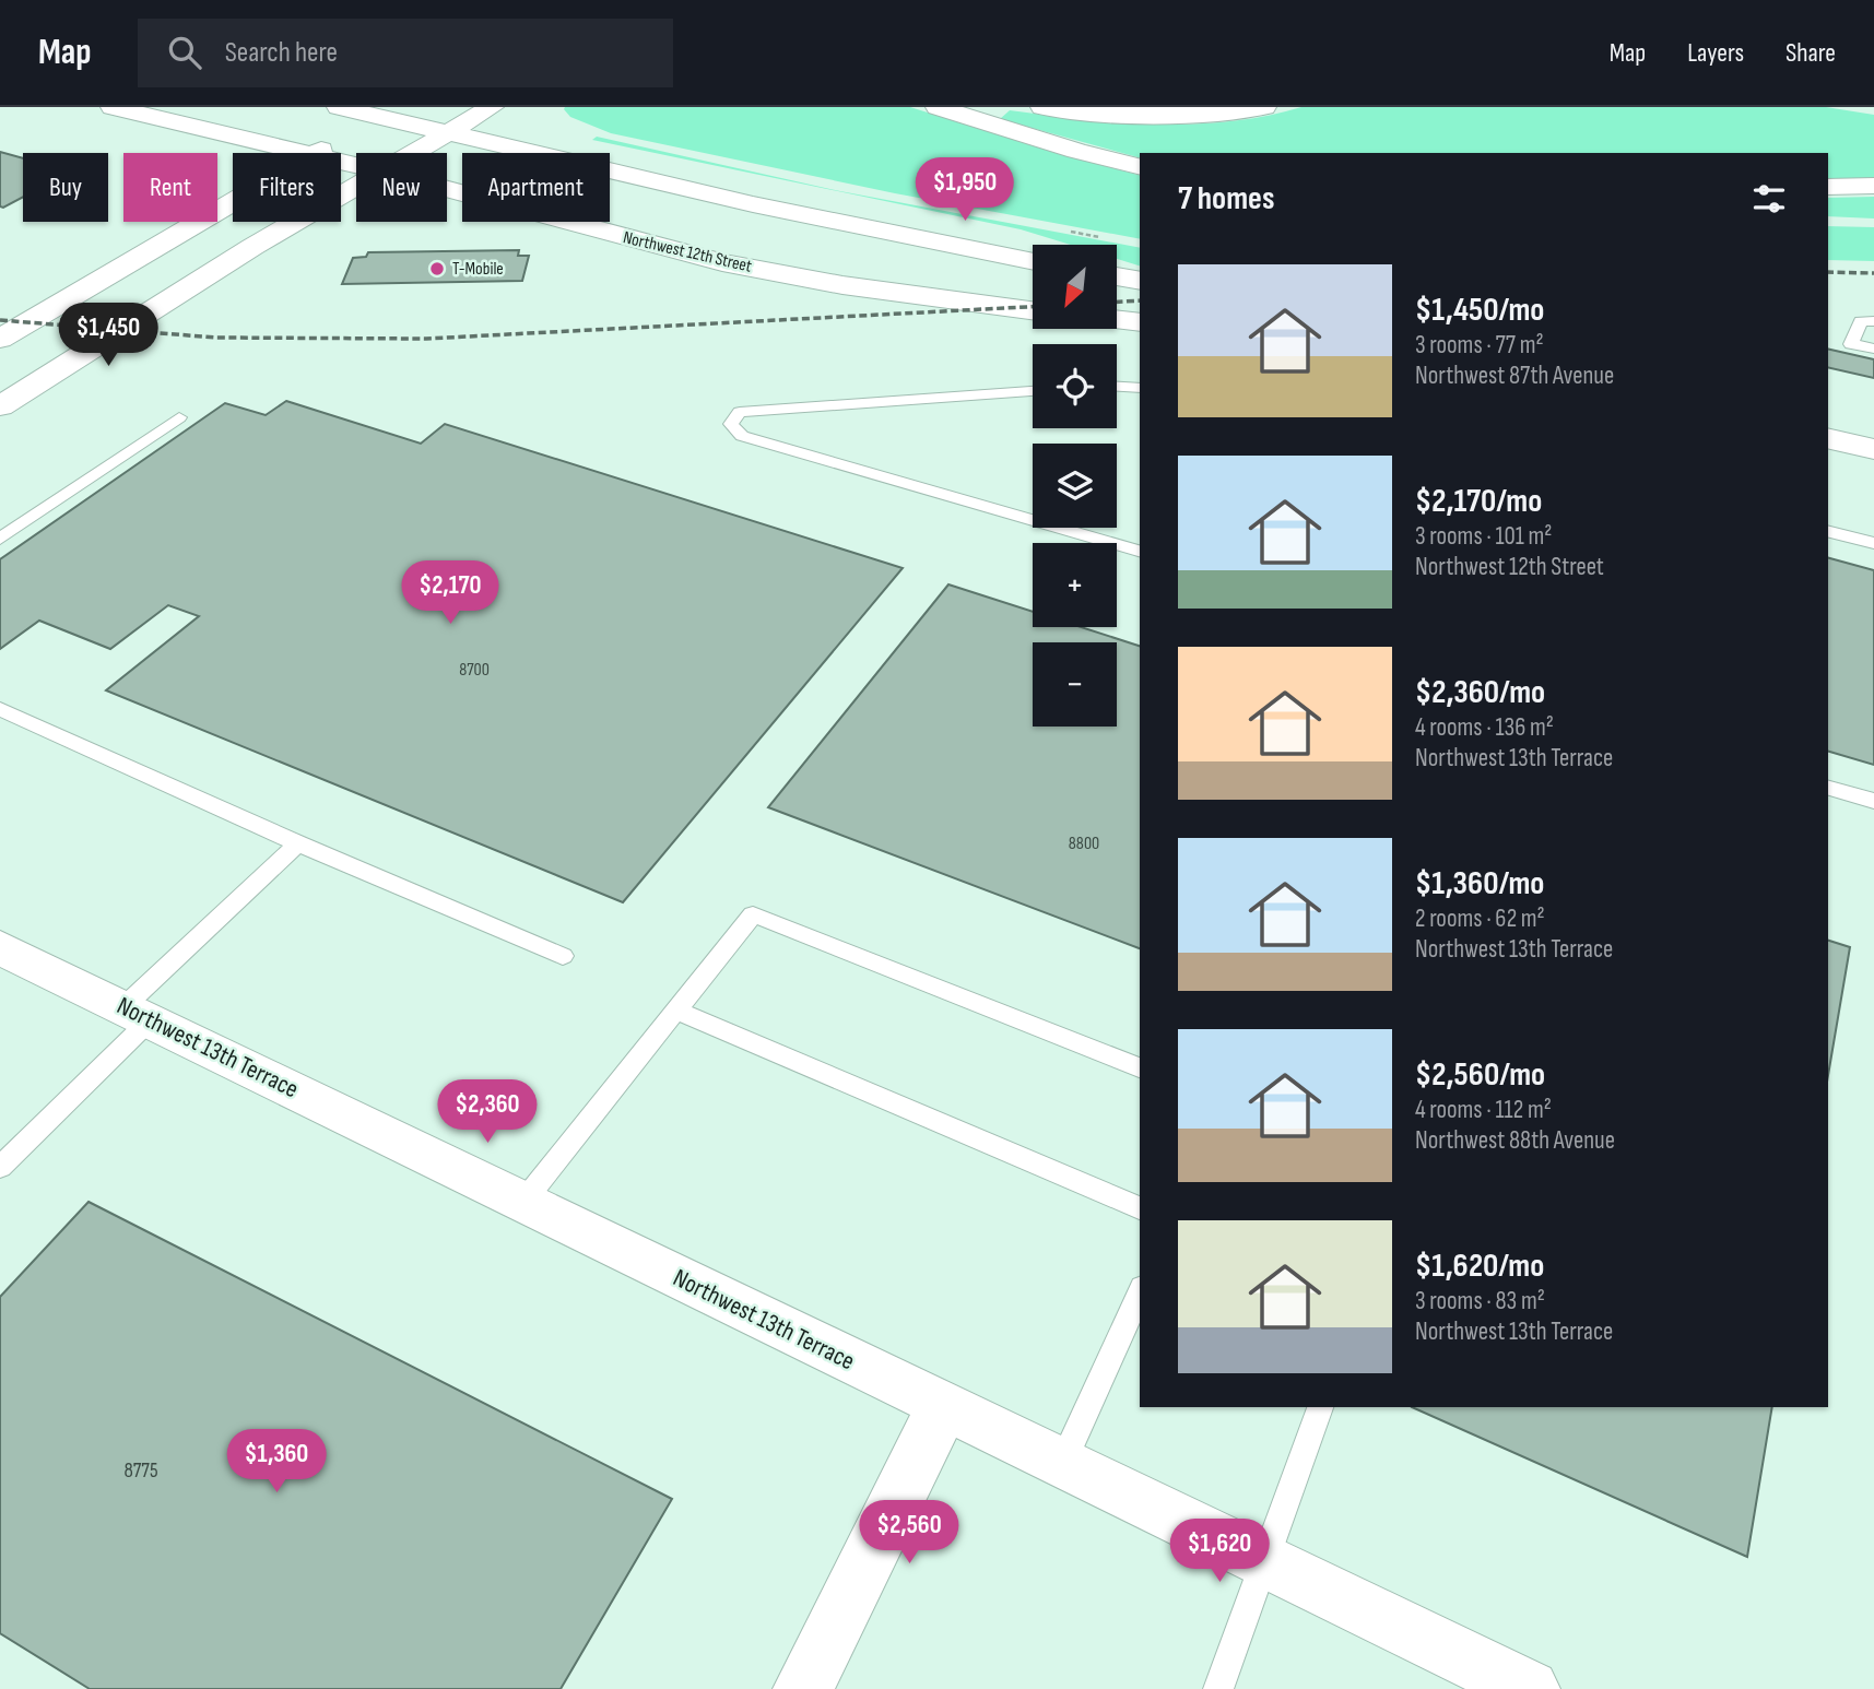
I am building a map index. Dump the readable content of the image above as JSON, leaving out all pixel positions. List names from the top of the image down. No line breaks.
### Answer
{"streets":{"main road":["Northwest 12th Street","Northwest 13th Terrace"]},"places":["T-Mobile"],"house_numbers":["8700","8800","8775"],"north":"bottom left","page":{"header":"Map","search":"Search here","nav":["Map","Layers","Share"],"chip":["Buy","Rent","Filters","New","Apartment"],"heading":"7 homes","price":["$1,950","$1,450","$2,170","$2,360","$1,360","$2,560","$1,620"],"map_buttons":["+","−"],"list":[{"name":"$1,450/mo","note":"3 rooms · 77 m² · Northwest 87th Avenue"},{"name":"$2,170/mo","note":"3 rooms · 101 m² · Northwest 12th Street"},{"name":"$2,360/mo","note":"4 rooms · 136 m² · Northwest 13th Terrace"},{"name":"$1,360/mo","note":"2 rooms · 62 m² · Northwest 13th Terrace"},{"name":"$2,560/mo","note":"4 rooms · 112 m² · Northwest 88th Avenue"},{"name":"$1,620/mo","note":"3 rooms · 83 m² · Northwest 13th Terrace"}]}}
